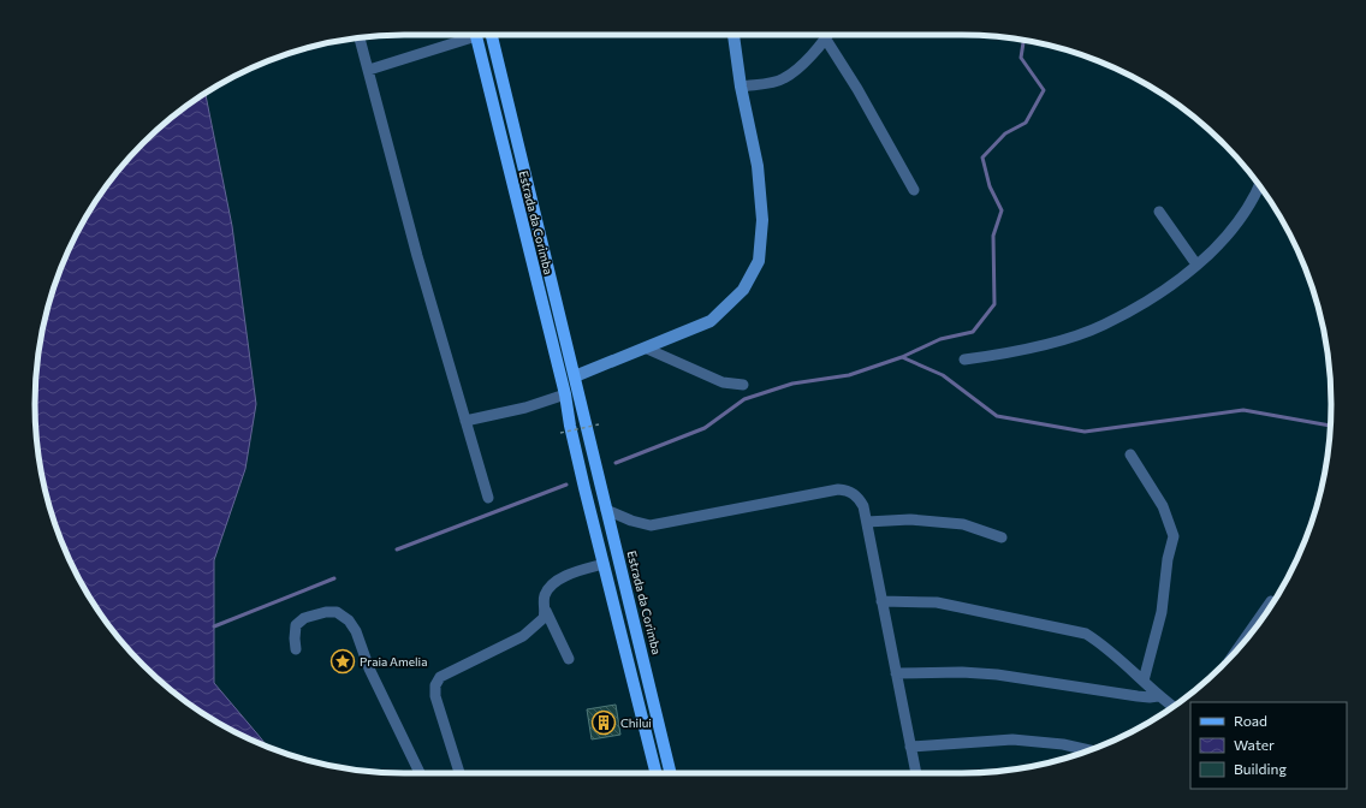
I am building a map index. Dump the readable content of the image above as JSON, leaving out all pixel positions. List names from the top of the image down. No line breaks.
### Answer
{"streets":{"main road":["Estrada da Corimba"]},"places":{"place":["Praia Amelia"],"building":["Chilui"]},"legend":["Road","Water","Building"]}
